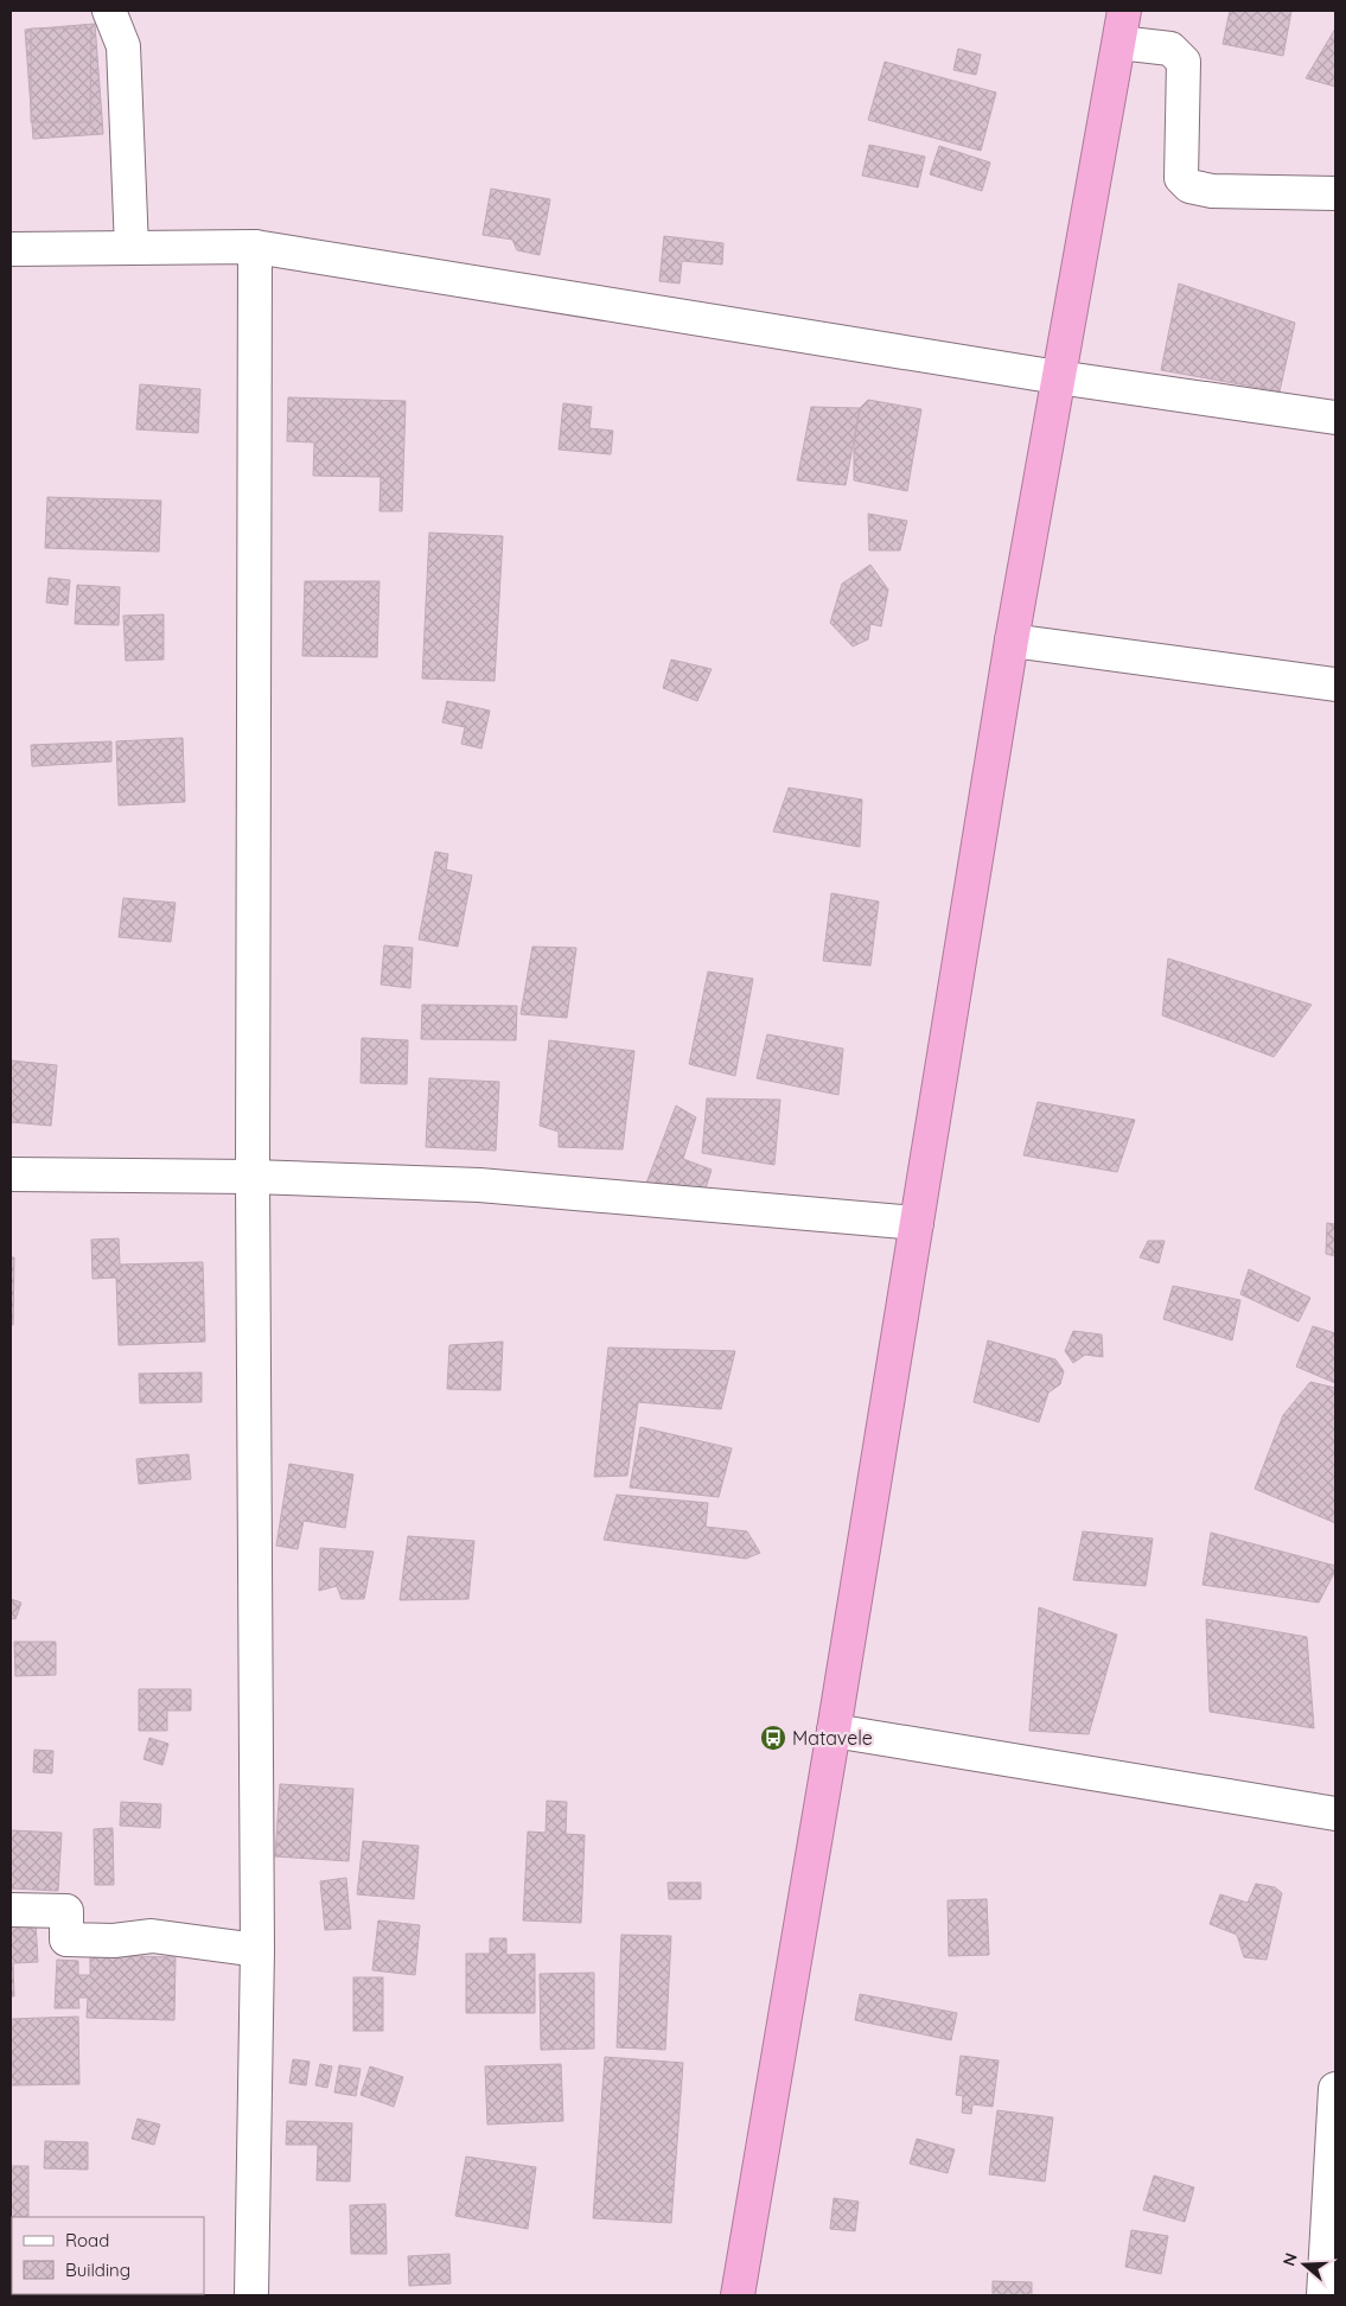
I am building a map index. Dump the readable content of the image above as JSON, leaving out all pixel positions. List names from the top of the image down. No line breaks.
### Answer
{"places":{"bus stop":["Matavele"]},"legend":["Road","Building"],"north":"left"}
